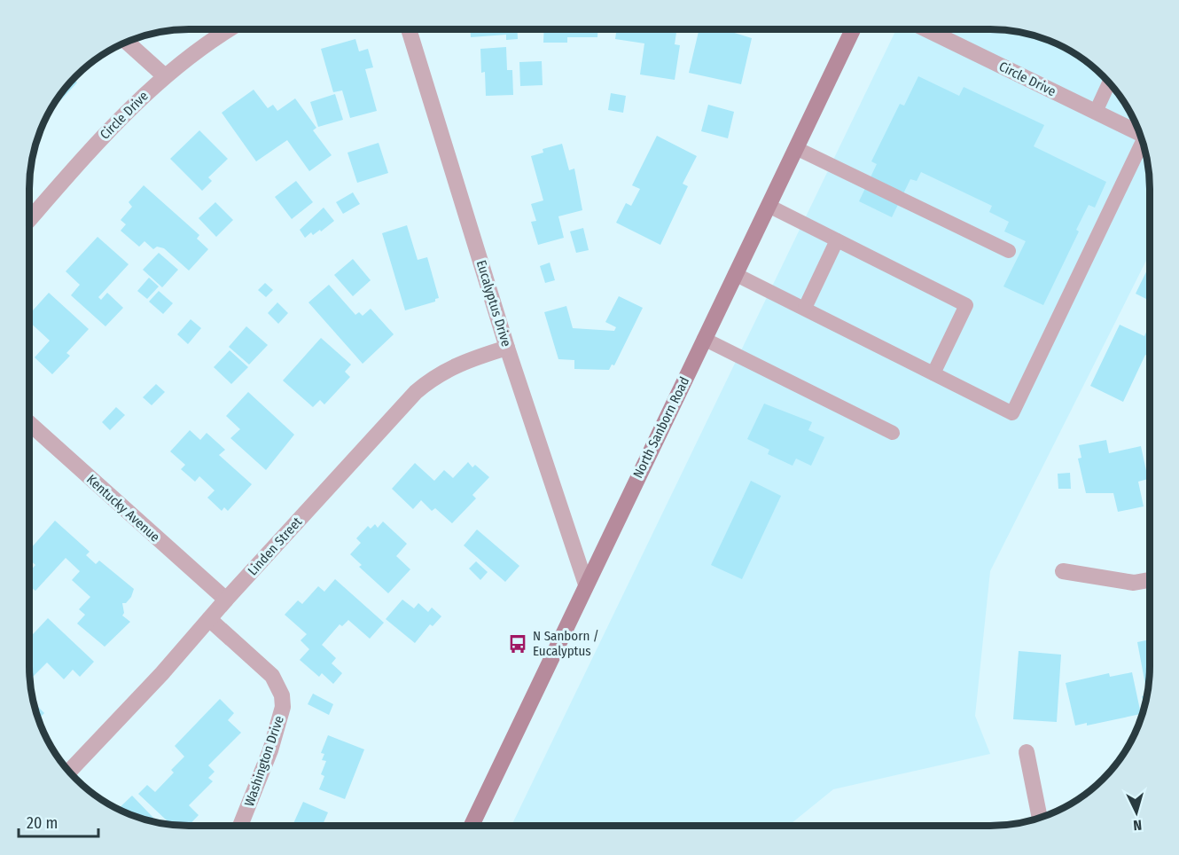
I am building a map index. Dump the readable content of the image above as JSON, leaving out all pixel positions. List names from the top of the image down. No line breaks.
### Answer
{"streets":{"main road":["North Sanborn Road"],"street":["Circle Drive","Eucalyptus Drive","Kentucky Avenue","Linden Street","Washington Drive"]},"crossings":[["Eucalyptus Drive","North Sanborn Road"],["Eucalyptus Drive","Linden Street"],["Kentucky Avenue","Linden Street"],["Linden Street","Washington Drive"]],"places":{"bus stop":["N Sanborn / Eucalyptus"]},"scale_bar":"20 m","north":"bottom"}
